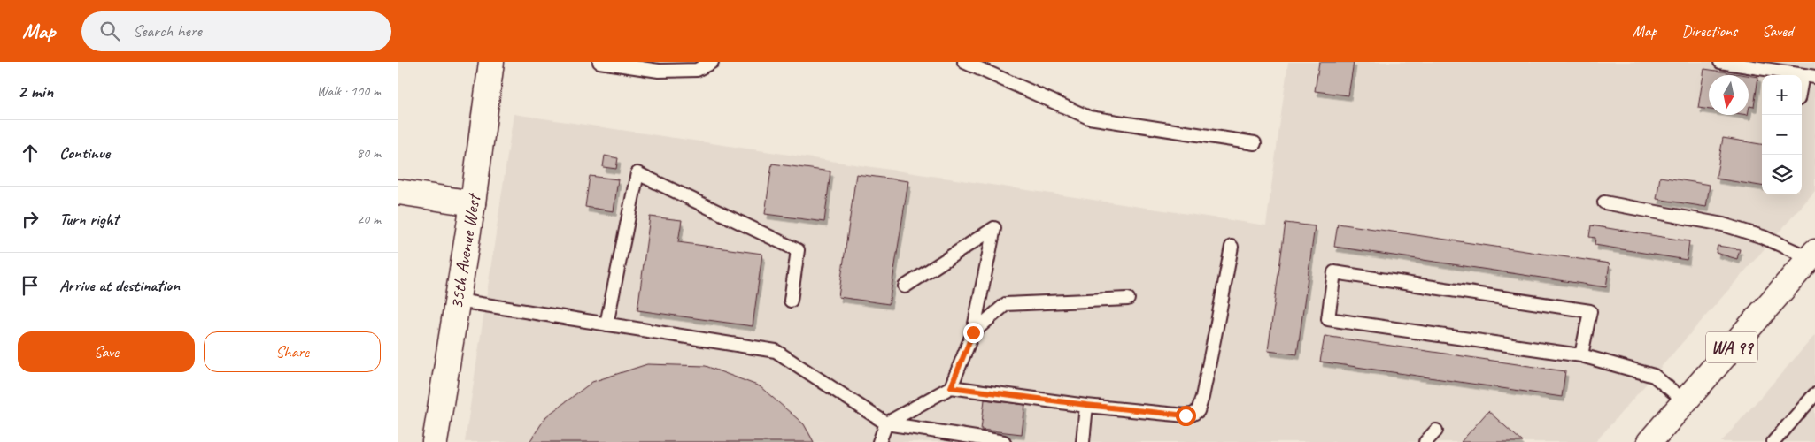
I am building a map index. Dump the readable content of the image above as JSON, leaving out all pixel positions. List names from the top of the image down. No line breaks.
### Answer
{"streets":{"main road":["35th Avenue West","WA 99"]},"north":"bottom","page":{"header":"Map","search":"Search here","nav":["Map","Directions","Saved"],"heading":["2 min","Walk · 100 m"],"map_buttons":["+","−"],"list":[["Continue","80 m"],["Turn right","20 m"],"Arrive at destination"],"buttons":["Save","Share"]}}
